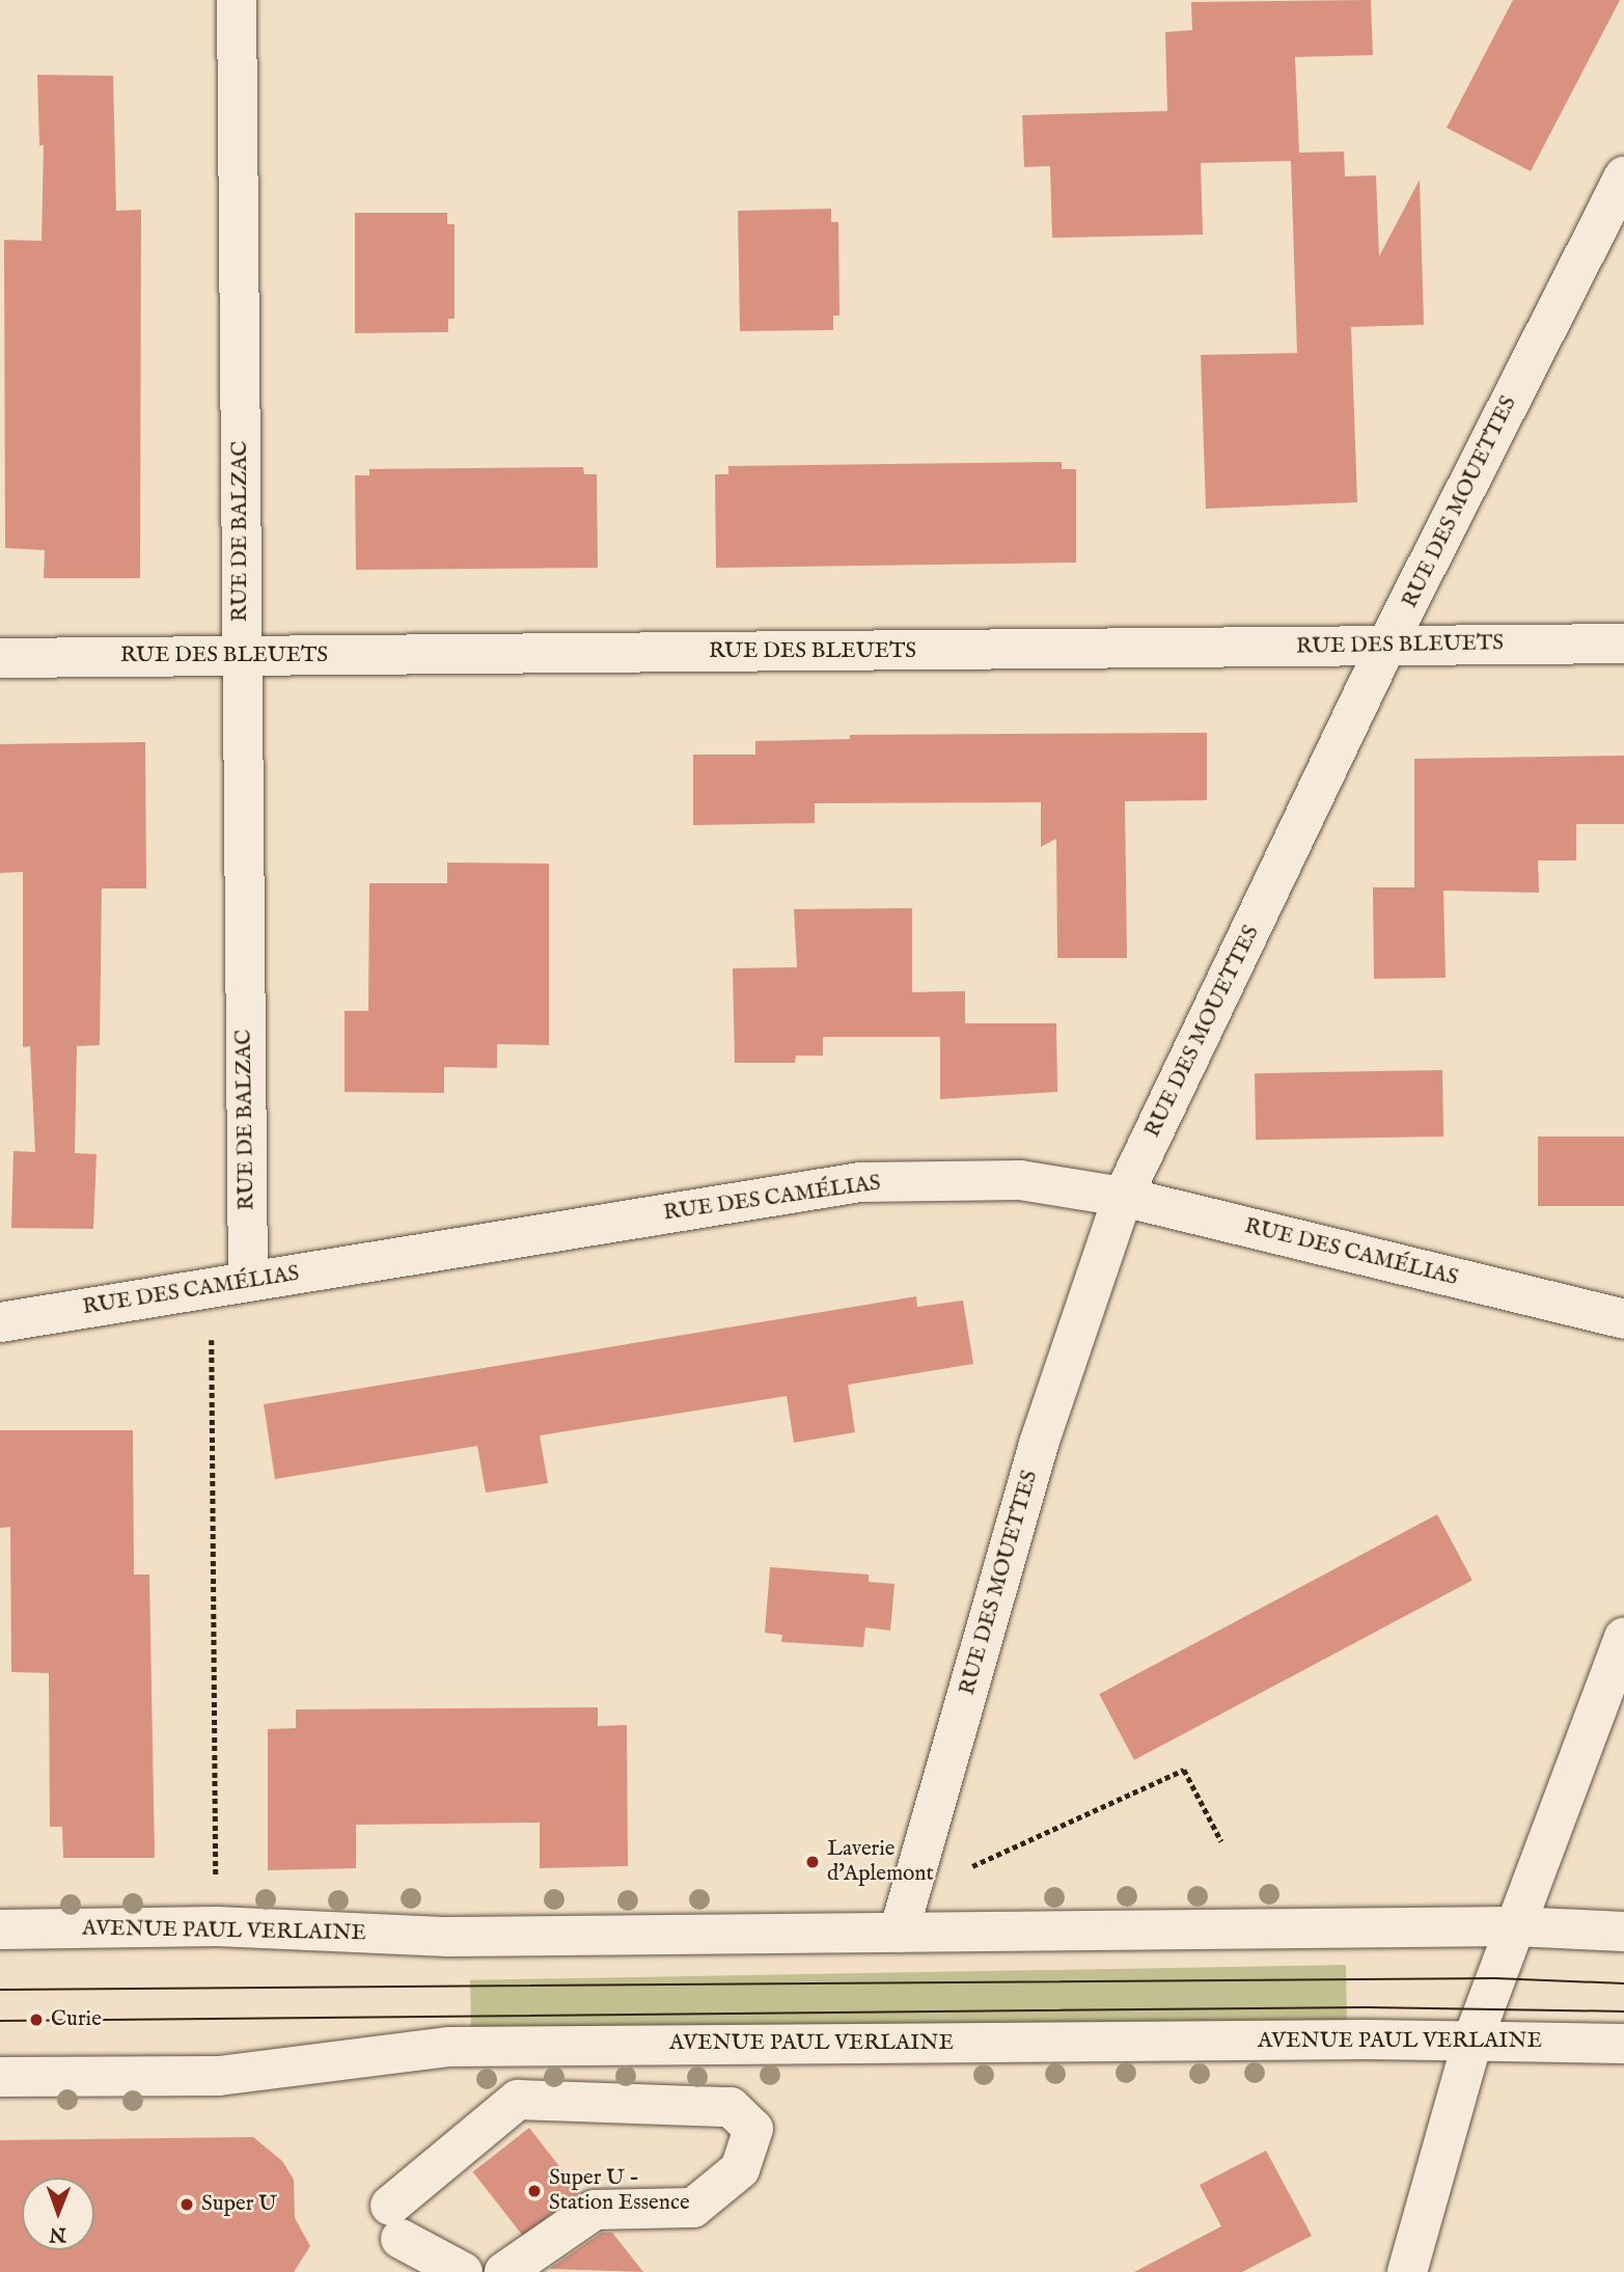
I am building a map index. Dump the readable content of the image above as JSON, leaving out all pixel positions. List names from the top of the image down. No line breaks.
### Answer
{"streets":{"street":["RUE DES MOUETTES","RUE DE BALZAC","RUE DES BLEUETS","RUE DES CAMÉLIAS","AVENUE PAUL VERLAINE"]},"crossings":[["RUE DES MOUETTES","RUE DES BLEUETS"],["RUE DES MOUETTES","RUE DES CAMÉLIAS"],["RUE DES MOUETTES","AVENUE PAUL VERLAINE"],["RUE DE BALZAC","RUE DES BLEUETS"],["RUE DE BALZAC","RUE DES CAMÉLIAS"]],"places":["Laverie d'Aplemont","Curie","Super U - Station Essence","Super U"],"north":"bottom"}
